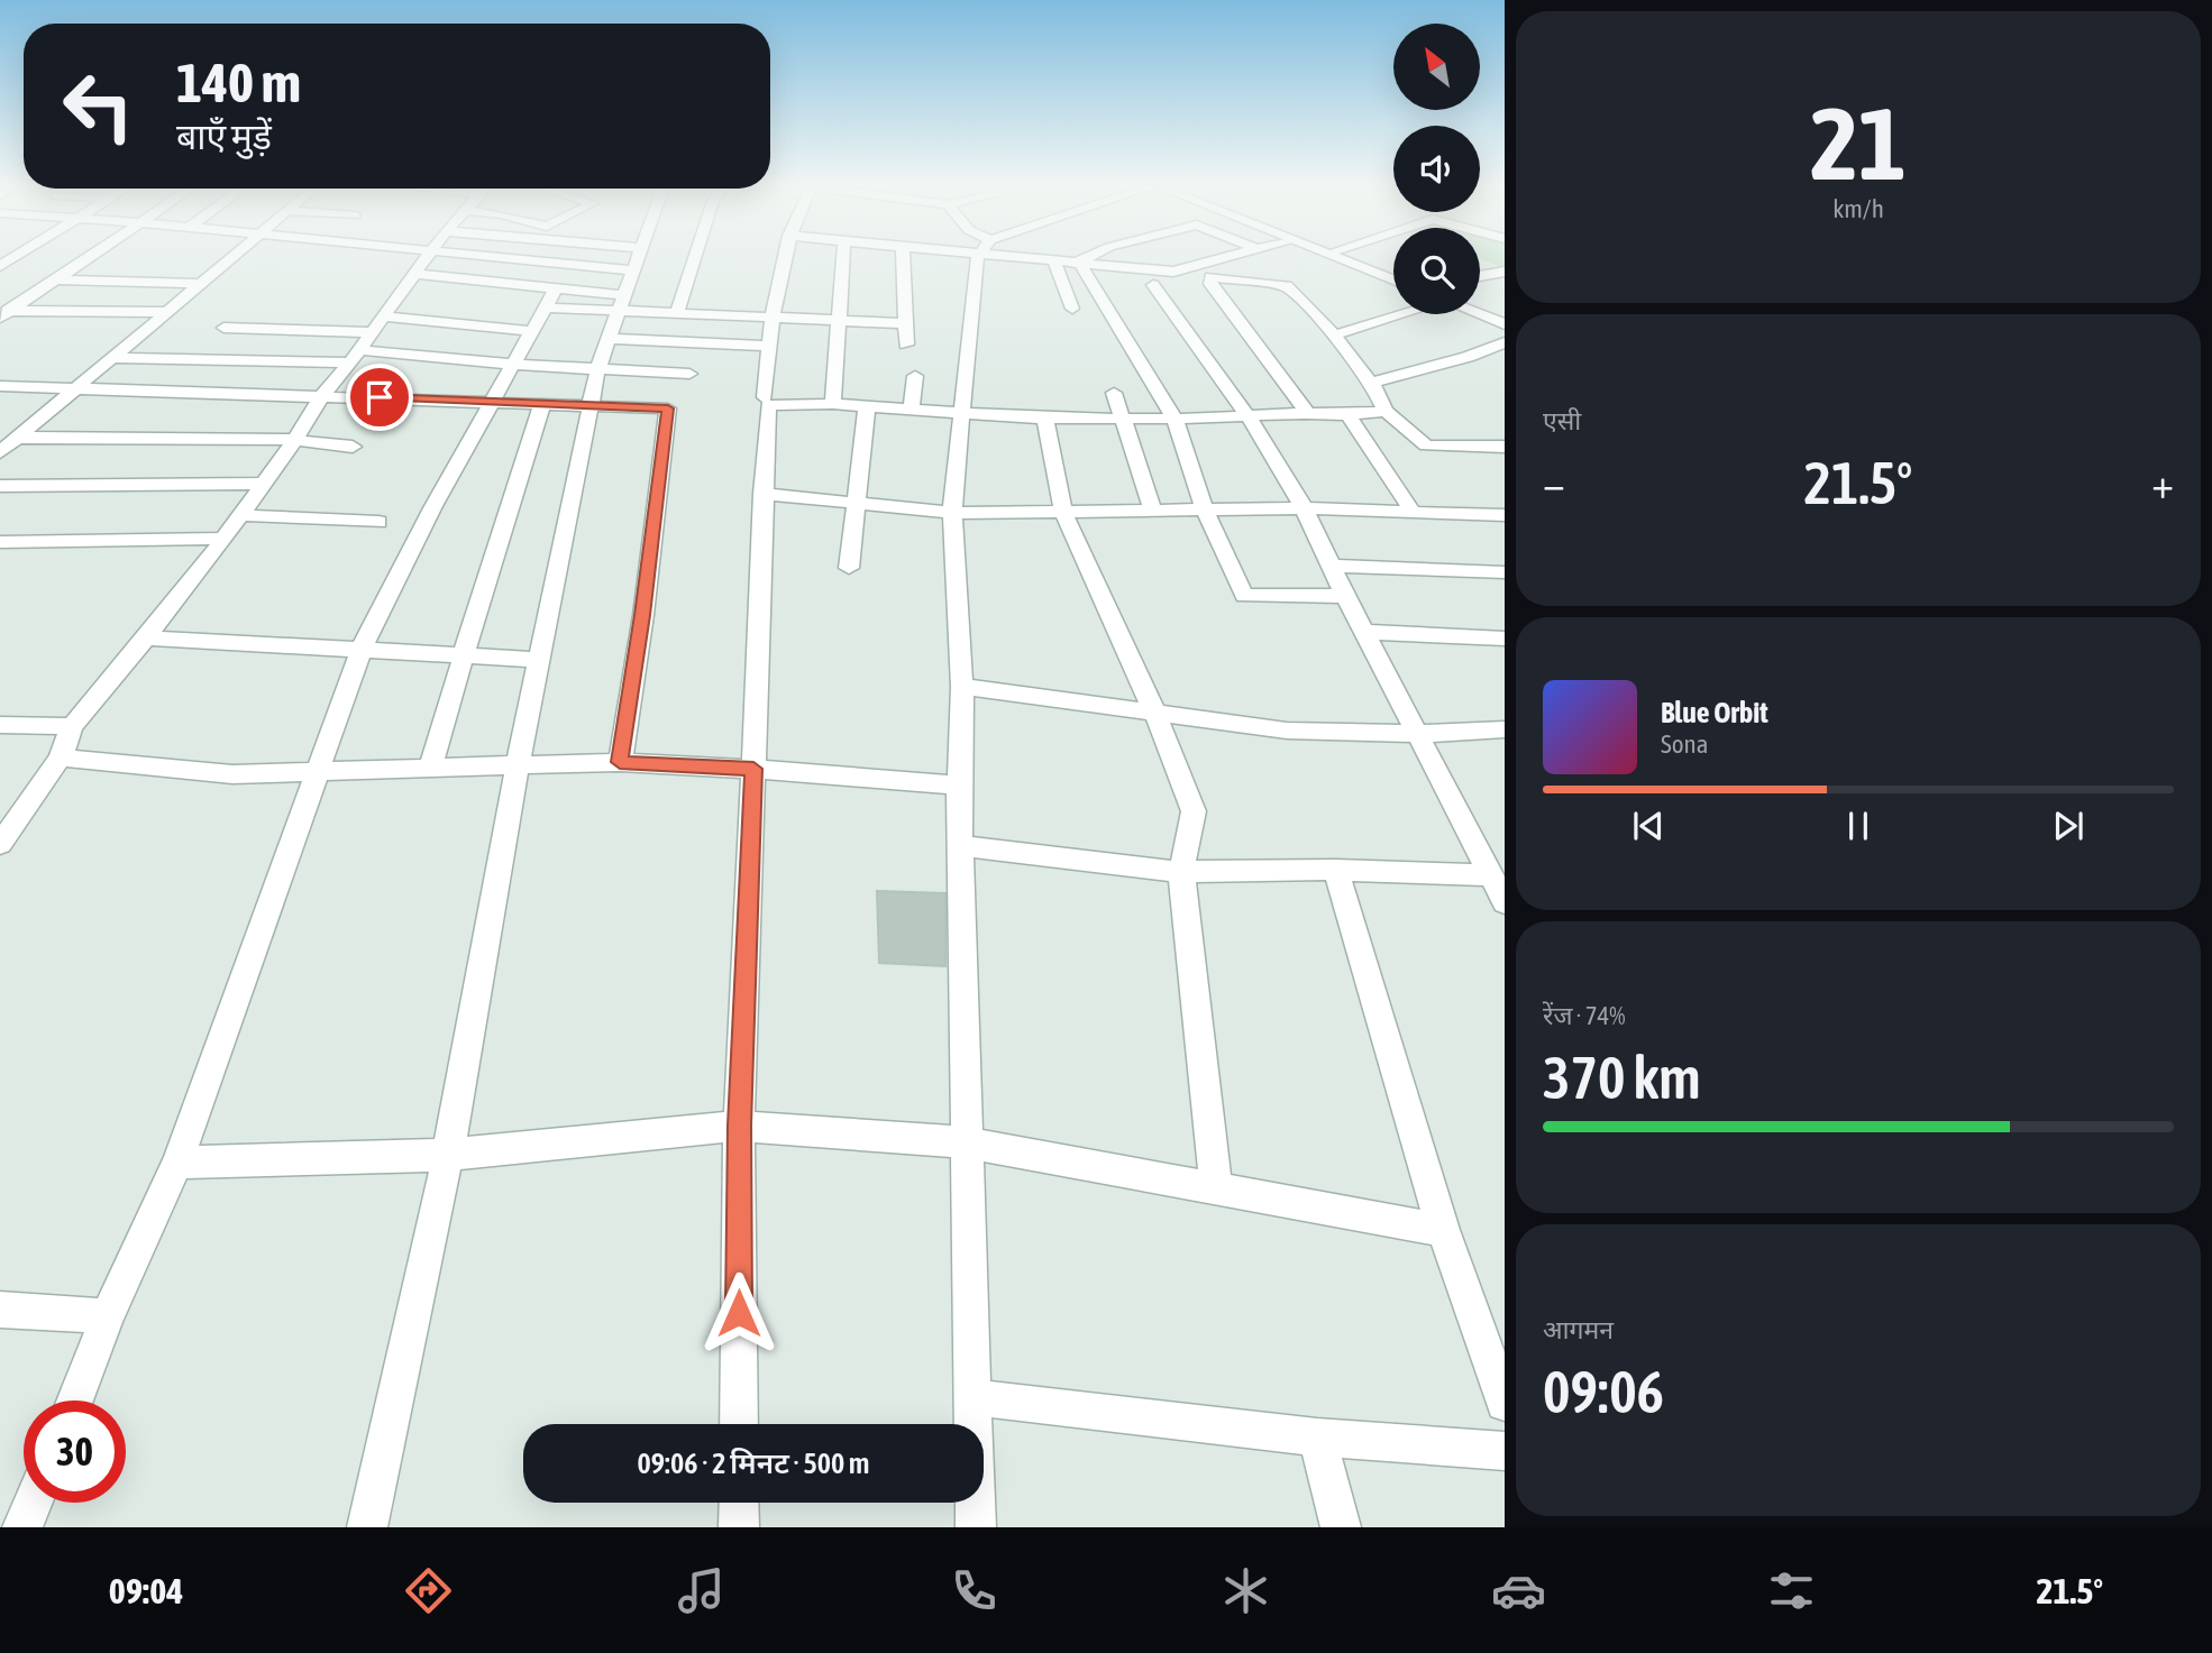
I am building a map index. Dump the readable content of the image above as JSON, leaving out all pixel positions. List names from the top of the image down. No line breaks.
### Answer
{"north":"top left","page":{"tile":[["21","km/h"],"एसी",["रेंज · 74%","370 km"],["आगमन","09:06"]],"turn":["140 m","बाएँ मुड़ें"],"heat":["−","21.5°","+"],"song":["Blue Orbit","Sona"],"limit":"30","trip":"09:06 · 2 मिनट · 500 m","tabs":["09:04","21.5°"]}}
